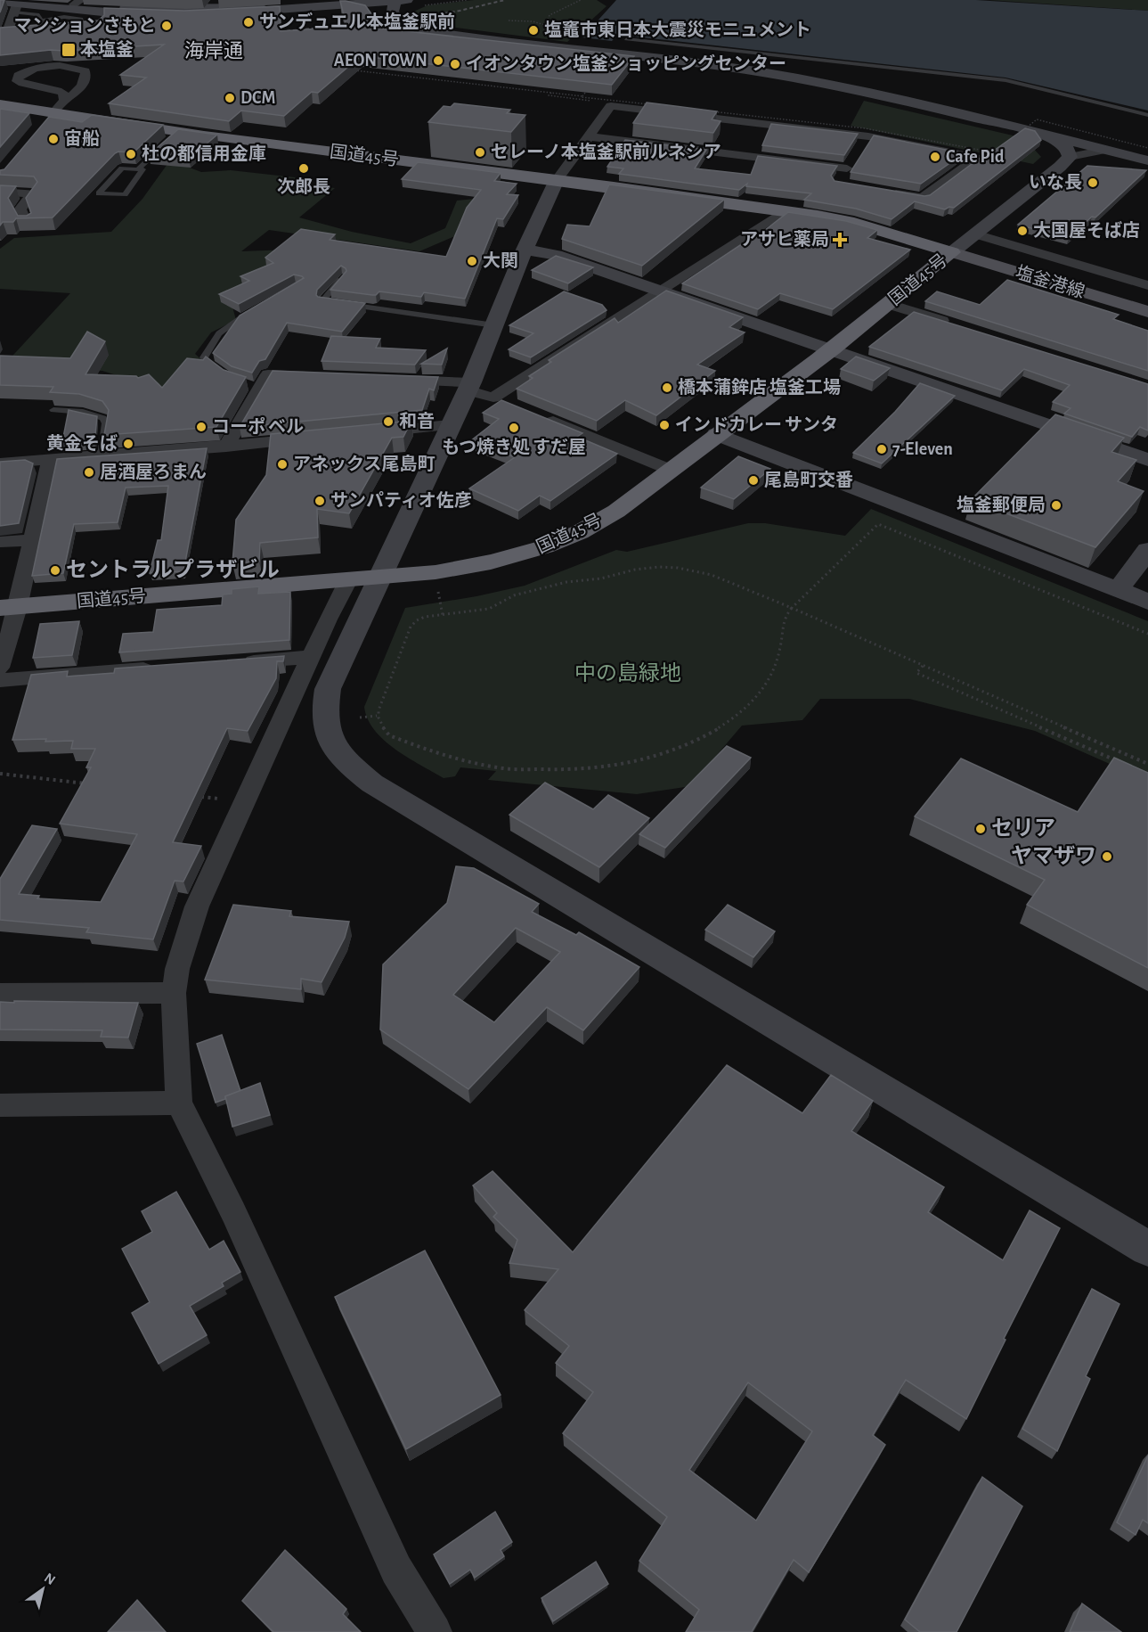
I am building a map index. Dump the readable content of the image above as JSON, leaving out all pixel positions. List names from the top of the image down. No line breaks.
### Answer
{"streets":{"highway":["国道45号"],"main road":["塩釜港線"]},"crossings":[["国道45号","塩釜港線"]],"districts":["海岸通"],"parks":["中の島緑地"],"places":{"other":["サンデュエル本塩釜駅前","マンションさもと","塩竈市東日本大震災モニュメント","AEON TOWN","イオンタウン塩釜ショッピングセンター","DCM","宙船","セレーノ本塩釜駅前ルネシア","杜の都信用金庫","Cafe Pid","次郎長","いな長","大国屋そば店","大関","橋本蒲鉾店 塩釜工場","和音","インドカレー サンタ","コーポ ベル","もつ焼き処 すだ屋","黄金そば","7-Eleven","アネックス尾島町","居酒屋ろまん","尾島町交番","サンパティオ佐彦","塩釜郵便局","セントラルプラザビル","セリア","ヤマザワ"],"transit":["本塩釜"],"health":["アサヒ薬局"]},"north":"top right"}
